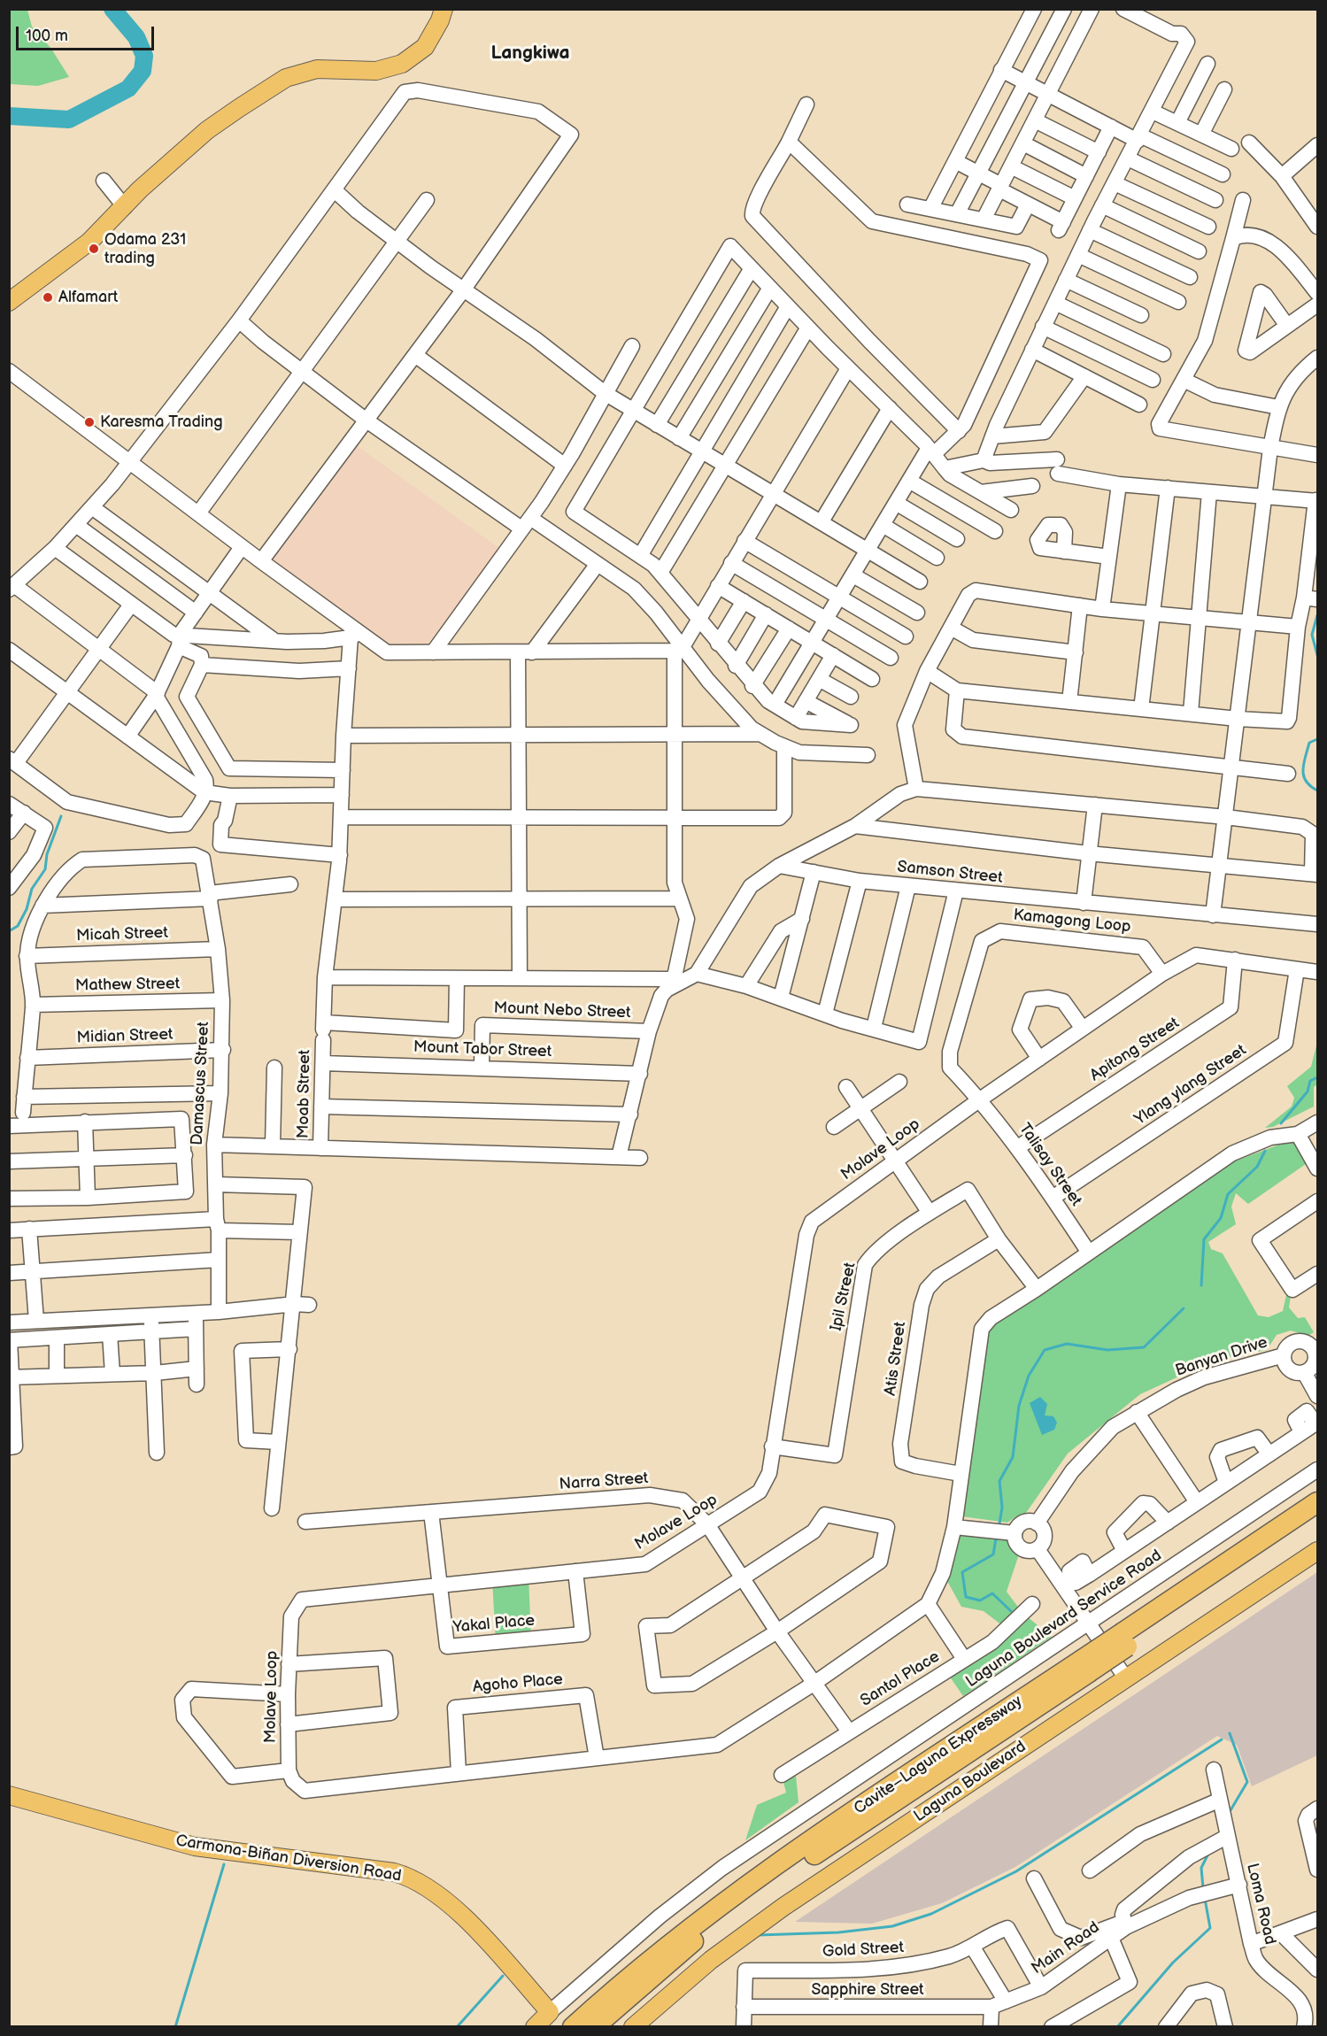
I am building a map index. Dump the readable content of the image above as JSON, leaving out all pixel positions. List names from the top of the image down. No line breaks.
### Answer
{"streets":{"highway":["Cavite–Laguna Expressway"],"main road":["Laguna Boulevard","Carmona-Biñan Diversion Road"],"street":["Samson Street","Kamagong Loop","Micah Street","Mathew Street","Mount Nebo Street","Midian Street","Mount Tabor Street","Apitong Street","Damascus Street","Ylang ylang Street","Moab Street","Molave Loop","Talisay Street","Ipil Street","Banyan Drive","Atis Street","Narra Street","Laguna Boulevard Service Road","Yakal Place","Santol Place","Agoho Place","Loma Road","Main Road","Gold Street","Sapphire Street"]},"crossings":[["Kamagong Loop","Molave Loop"],["Kamagong Loop","Talisay Street"],["Micah Street","Damascus Street"],["Mathew Street","Damascus Street"],["Mount Nebo Street","Mount Tabor Street"],["Midian Street","Damascus Street"],["Mount Tabor Street","Moab Street"],["Apitong Street","Molave Loop"],["Apitong Street","Talisay Street"],["Ylang ylang Street","Molave Loop"],["Ylang ylang Street","Talisay Street"],["Molave Loop","Talisay Street"],["Molave Loop","Ipil Street"],["Molave Loop","Narra Street"],["Molave Loop","Yakal Place"],["Ipil Street","Atis Street"],["Narra Street","Yakal Place"],["Narra Street","Santol Place"],["Laguna Boulevard Service Road","Carmona-Biñan Diversion Road"],["Main Road","Gold Street"],["Main Road","Sapphire Street"],["Gold Street","Sapphire Street"]],"districts":["Langkiwa"],"places":["Odama 231 trading","Alfamart","Karesma Trading"],"scale_bar":"100 m"}
